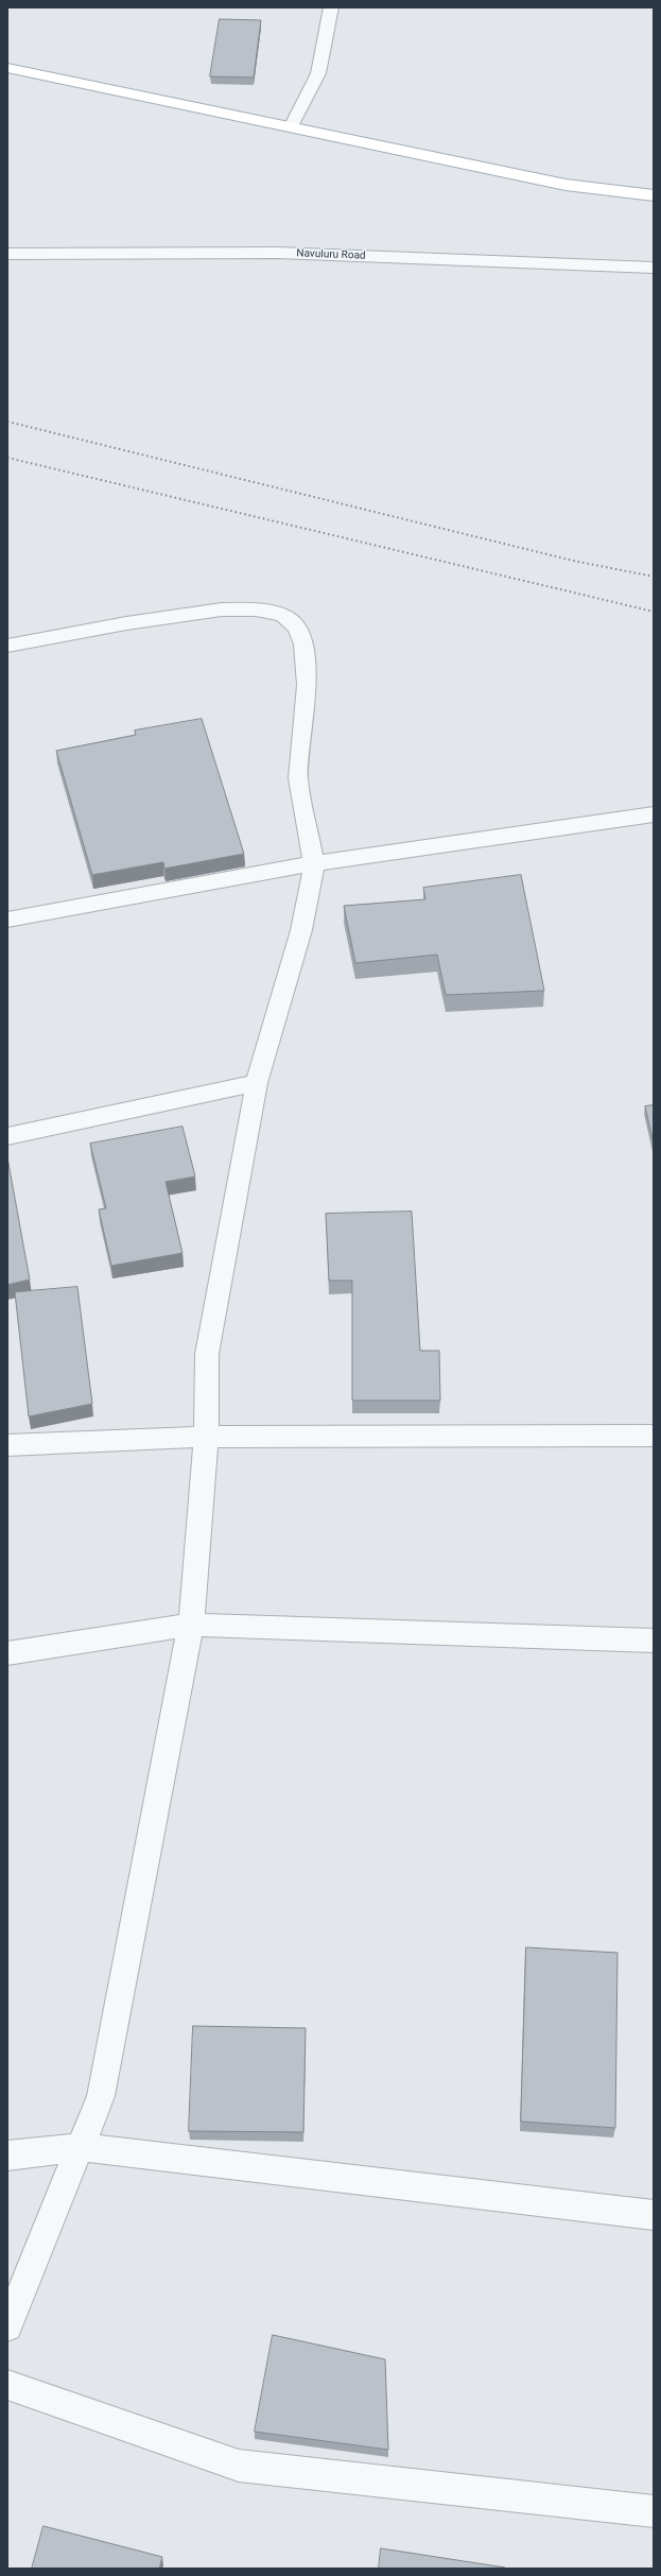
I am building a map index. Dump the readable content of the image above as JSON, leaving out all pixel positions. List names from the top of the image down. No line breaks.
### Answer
{"streets":{"street":["Navuluru Road"]}}
